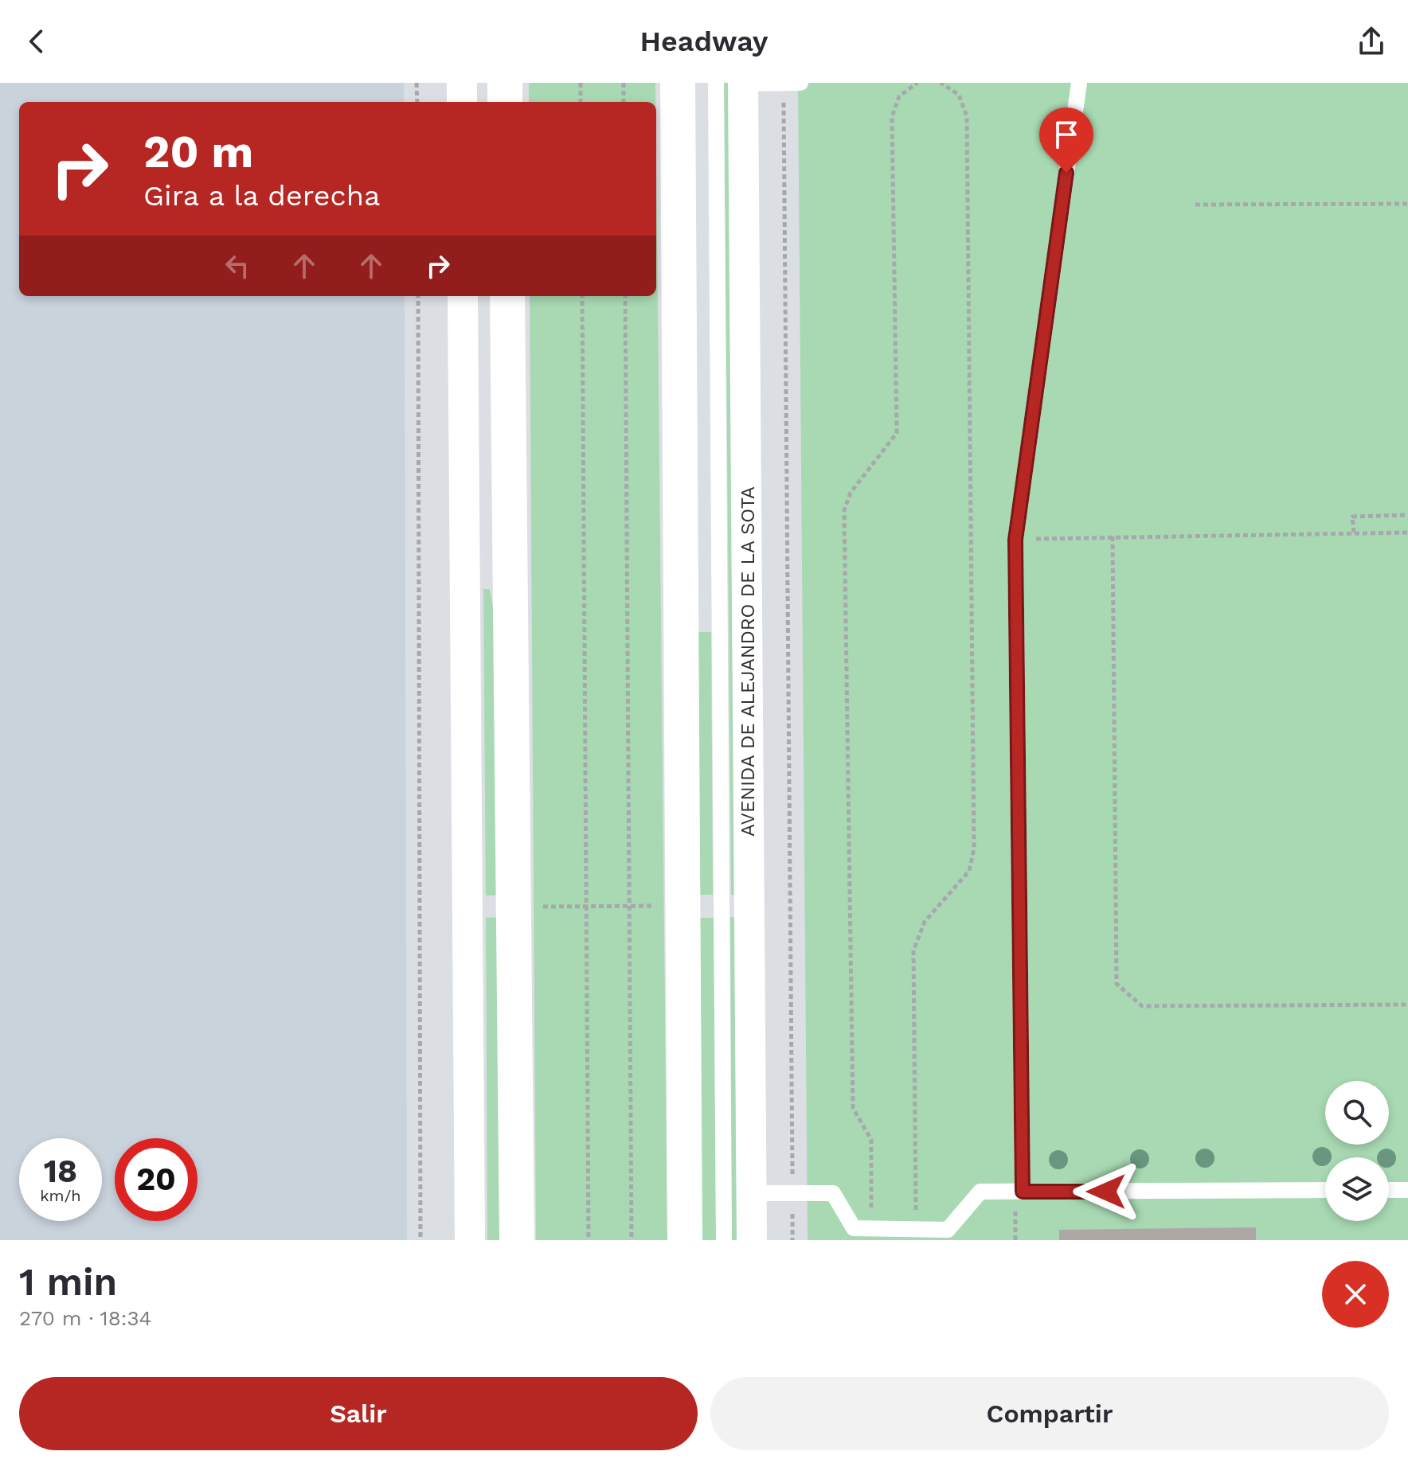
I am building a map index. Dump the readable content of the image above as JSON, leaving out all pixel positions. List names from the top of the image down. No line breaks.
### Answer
{"streets":{"street":["AVENIDA DE ALEJANDRO DE LA SOTA"]},"page":{"header":"Headway","turn":["20 m","Gira a la derecha"],"speed":"18 km/h","limit":"20","heading":["1 min","270 m · 18:34"],"buttons":["Salir","Compartir"]}}
